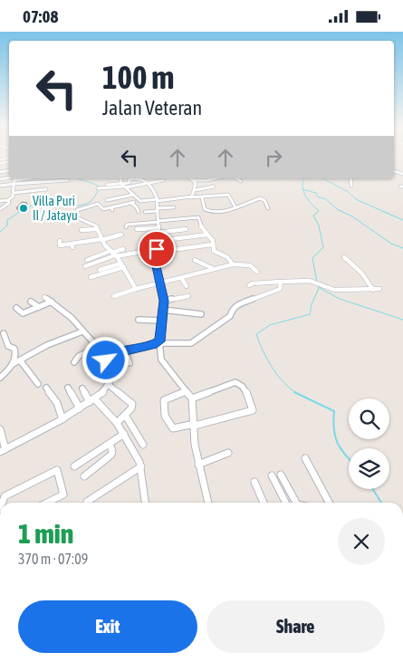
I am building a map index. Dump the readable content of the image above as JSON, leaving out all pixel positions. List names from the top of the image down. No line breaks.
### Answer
{"places":["Villa Puri II / Jatayu"],"page":{"status":"07:08","turn":["100 m","Jalan Veteran"],"heading":["1 min","370 m · 07:09"],"buttons":["Exit","Share"]}}
